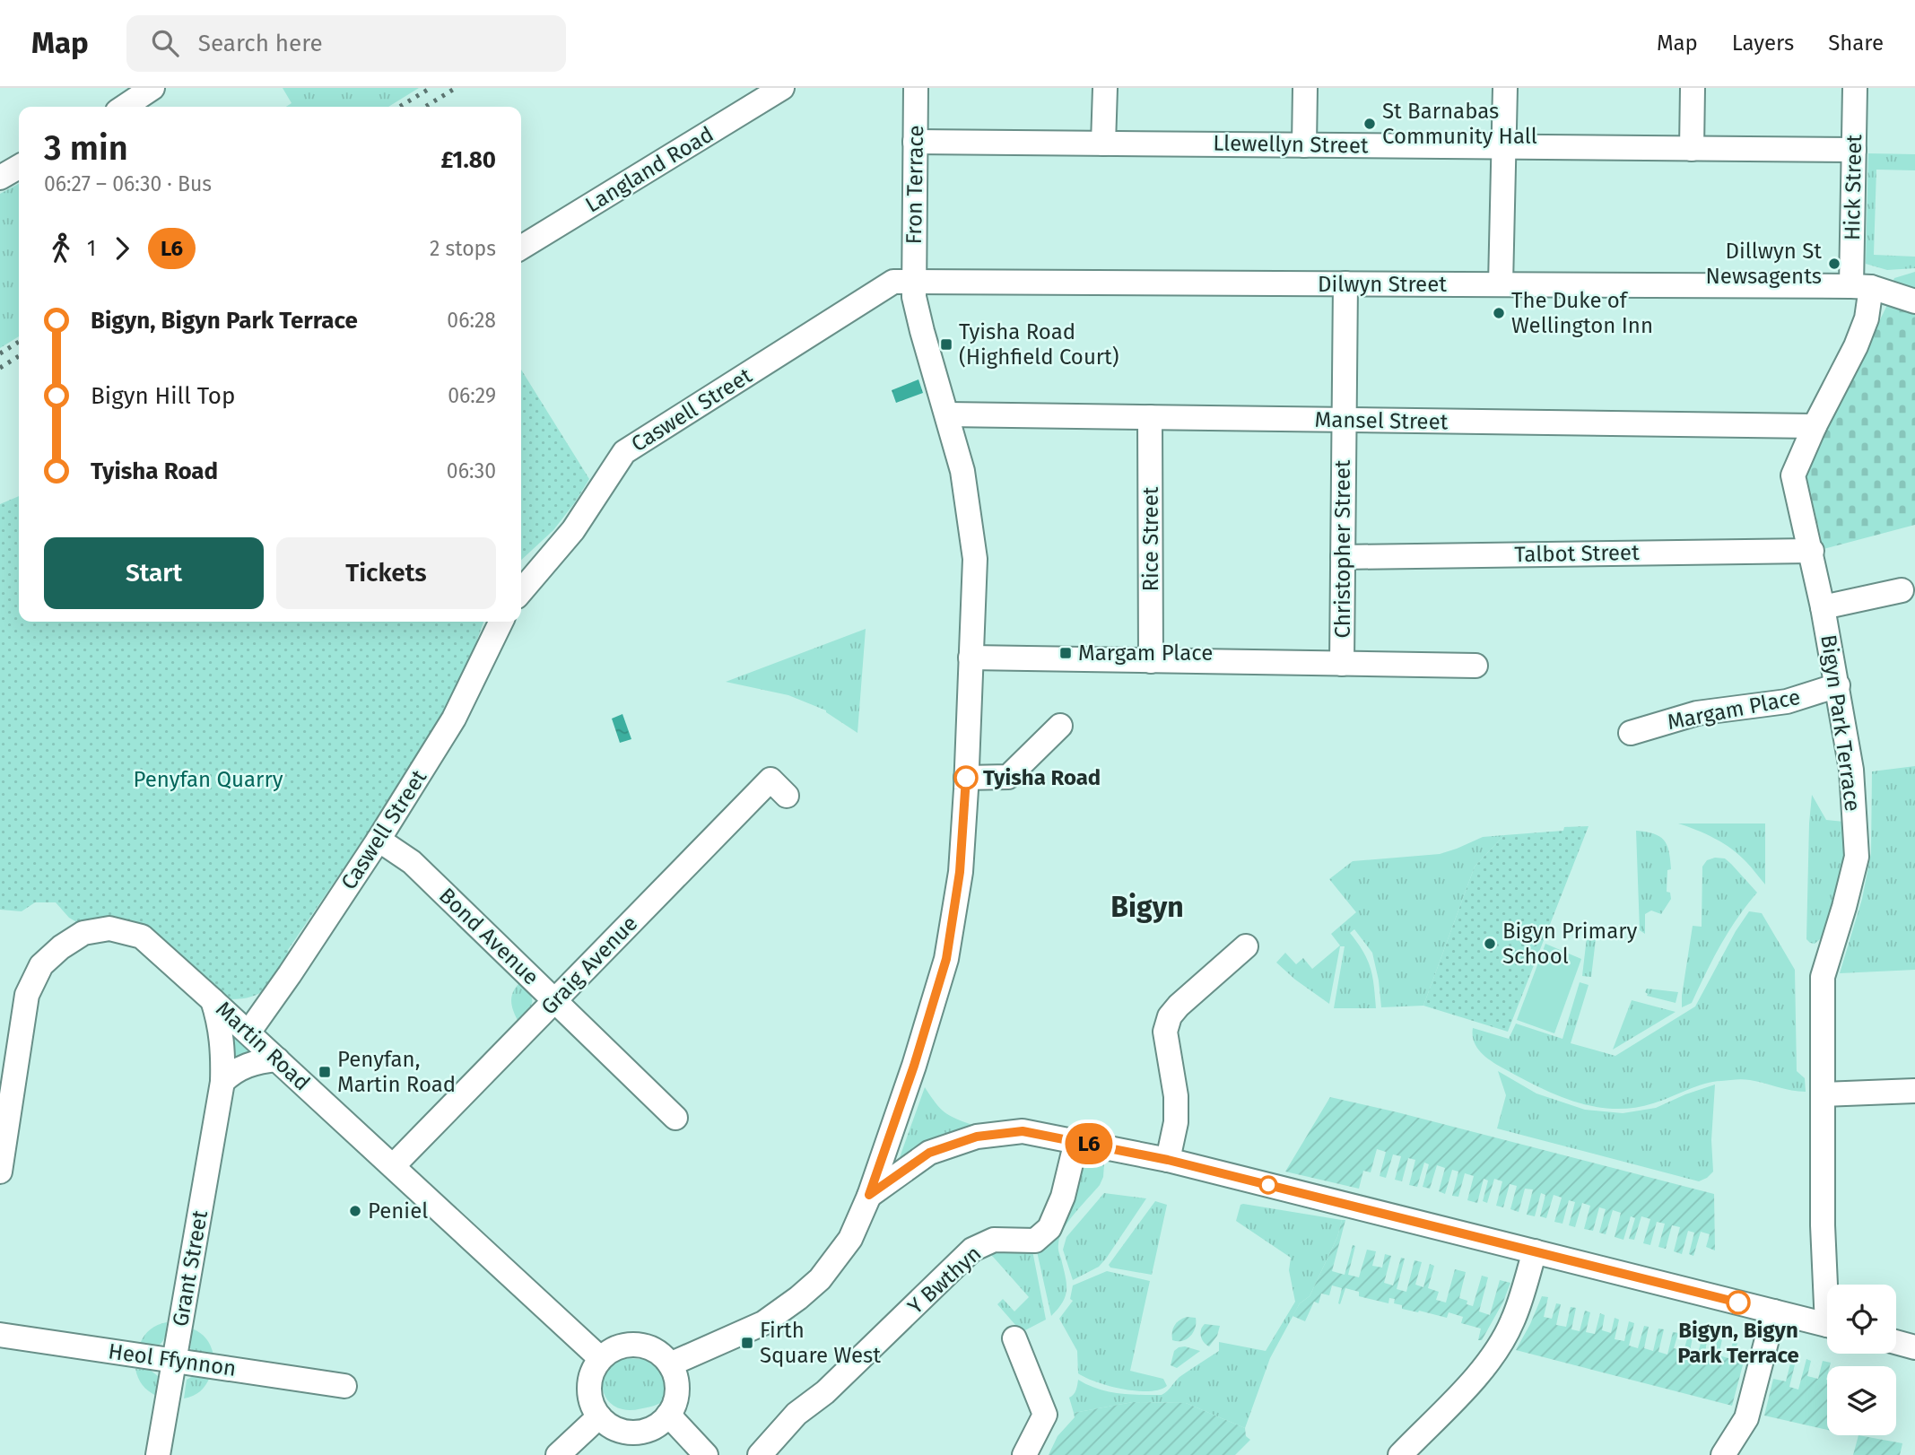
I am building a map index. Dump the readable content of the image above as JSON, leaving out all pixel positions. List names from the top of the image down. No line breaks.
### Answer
{"streets":{"street":["Llewellyn Street","Langland Road","Fron Terrace","Hick Street","Dilwyn Street","Caswell Street","Mansel Street","Rice Street","Christopher Street","Talbot Street","Margam Place","Bigyn Park Terrace","Bond Avenue","Graig Avenue","Martin Road","Grant Street","Y Bwthyn","Heol Ffynnon"]},"crossings":[["Llewellyn Street","Fron Terrace"],["Llewellyn Street","Hick Street"],["Fron Terrace","Dilwyn Street"],["Fron Terrace","Caswell Street"],["Hick Street","Dilwyn Street"],["Hick Street","Bigyn Park Terrace"],["Dilwyn Street","Caswell Street"],["Dilwyn Street","Christopher Street"],["Dilwyn Street","Bigyn Park Terrace"],["Caswell Street","Bond Avenue"],["Caswell Street","Martin Road"],["Mansel Street","Rice Street"],["Mansel Street","Christopher Street"],["Mansel Street","Bigyn Park Terrace"],["Christopher Street","Talbot Street"],["Talbot Street","Bigyn Park Terrace"],["Margam Place","Bigyn Park Terrace"],["Bond Avenue","Graig Avenue"],["Graig Avenue","Martin Road"],["Martin Road","Grant Street"],["Grant Street","Heol Ffynnon"]],"districts":["Bigyn"],"parks":["Penyfan Quarry"],"places":{"other":["St Barnabas Community Hall","Dillwyn St Newsagents","The Duke of Wellington Inn","Tyisha Road","Bigyn Primary School","Peniel","Bigyn, Bigyn Park Terrace"],"transit":["Tyisha Road (Highfield Court)","Margam Place","Penyfan, Martin Road","Firth Square West"]},"lines":["bus line L6"],"page":{"header":"Map","search":"Search here","nav":["Map","Layers","Share"],"on_map":"L6","heading":["3 min","06:27 – 06:30 · Bus","£1.80"],"legs":["1","L6","2 stops"],"list":[{"name":"Bigyn, Bigyn Park Terrace","value":"06:28"},{"name":"Bigyn Hill Top","value":"06:29"},{"name":"Tyisha Road","value":"06:30"}],"buttons":["Start","Tickets"]}}
